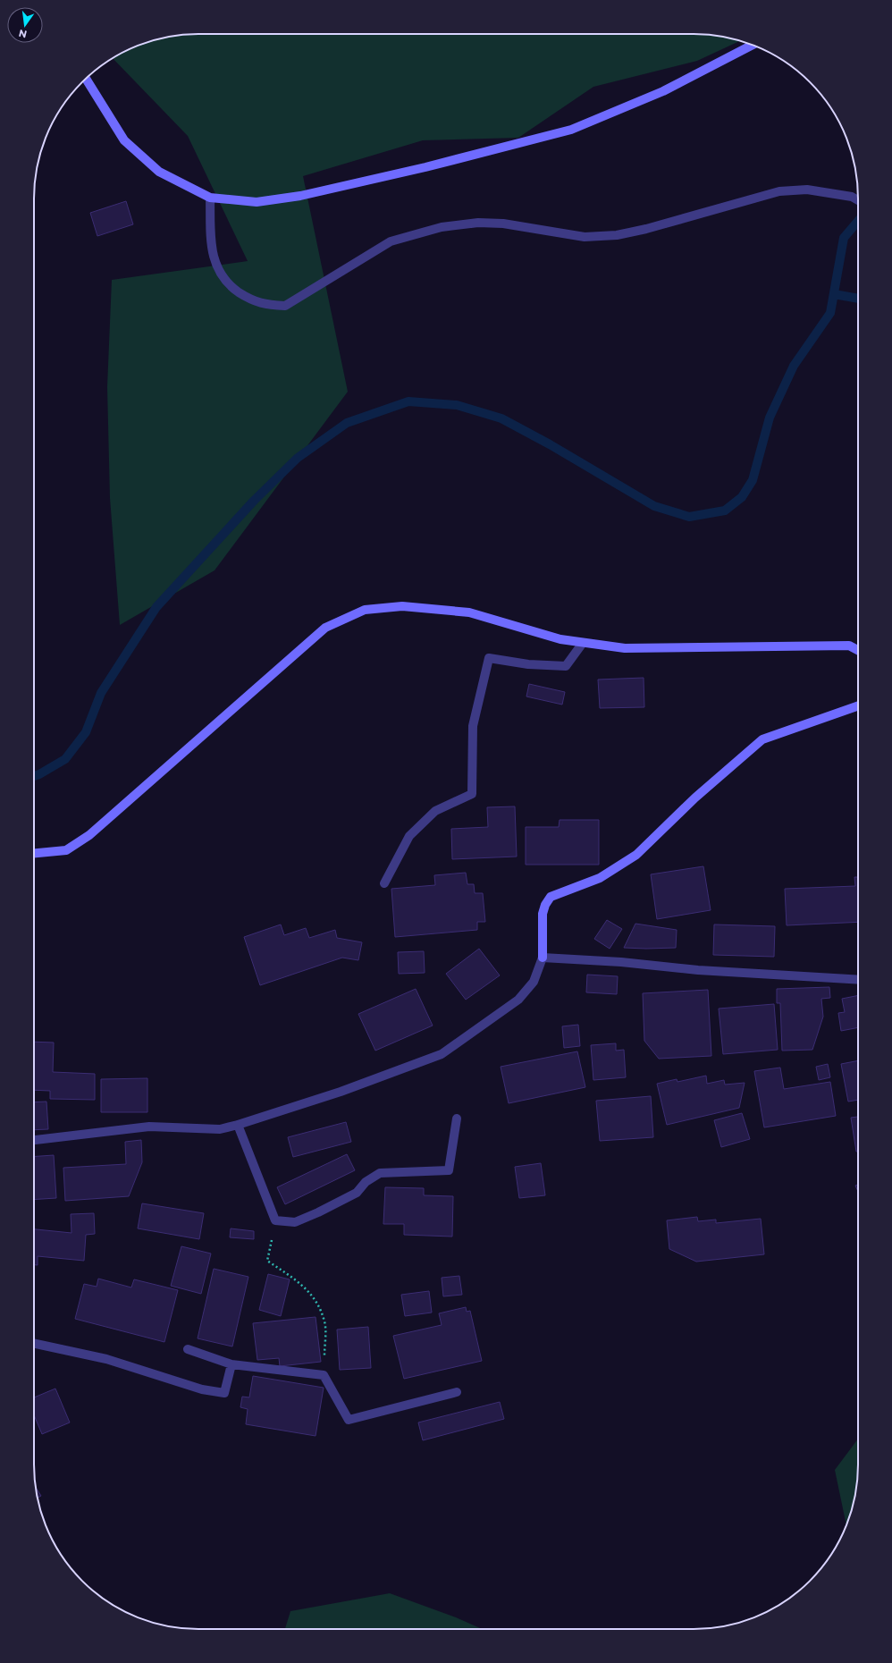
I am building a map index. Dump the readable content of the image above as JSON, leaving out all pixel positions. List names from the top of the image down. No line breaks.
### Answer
{"north":"bottom"}
